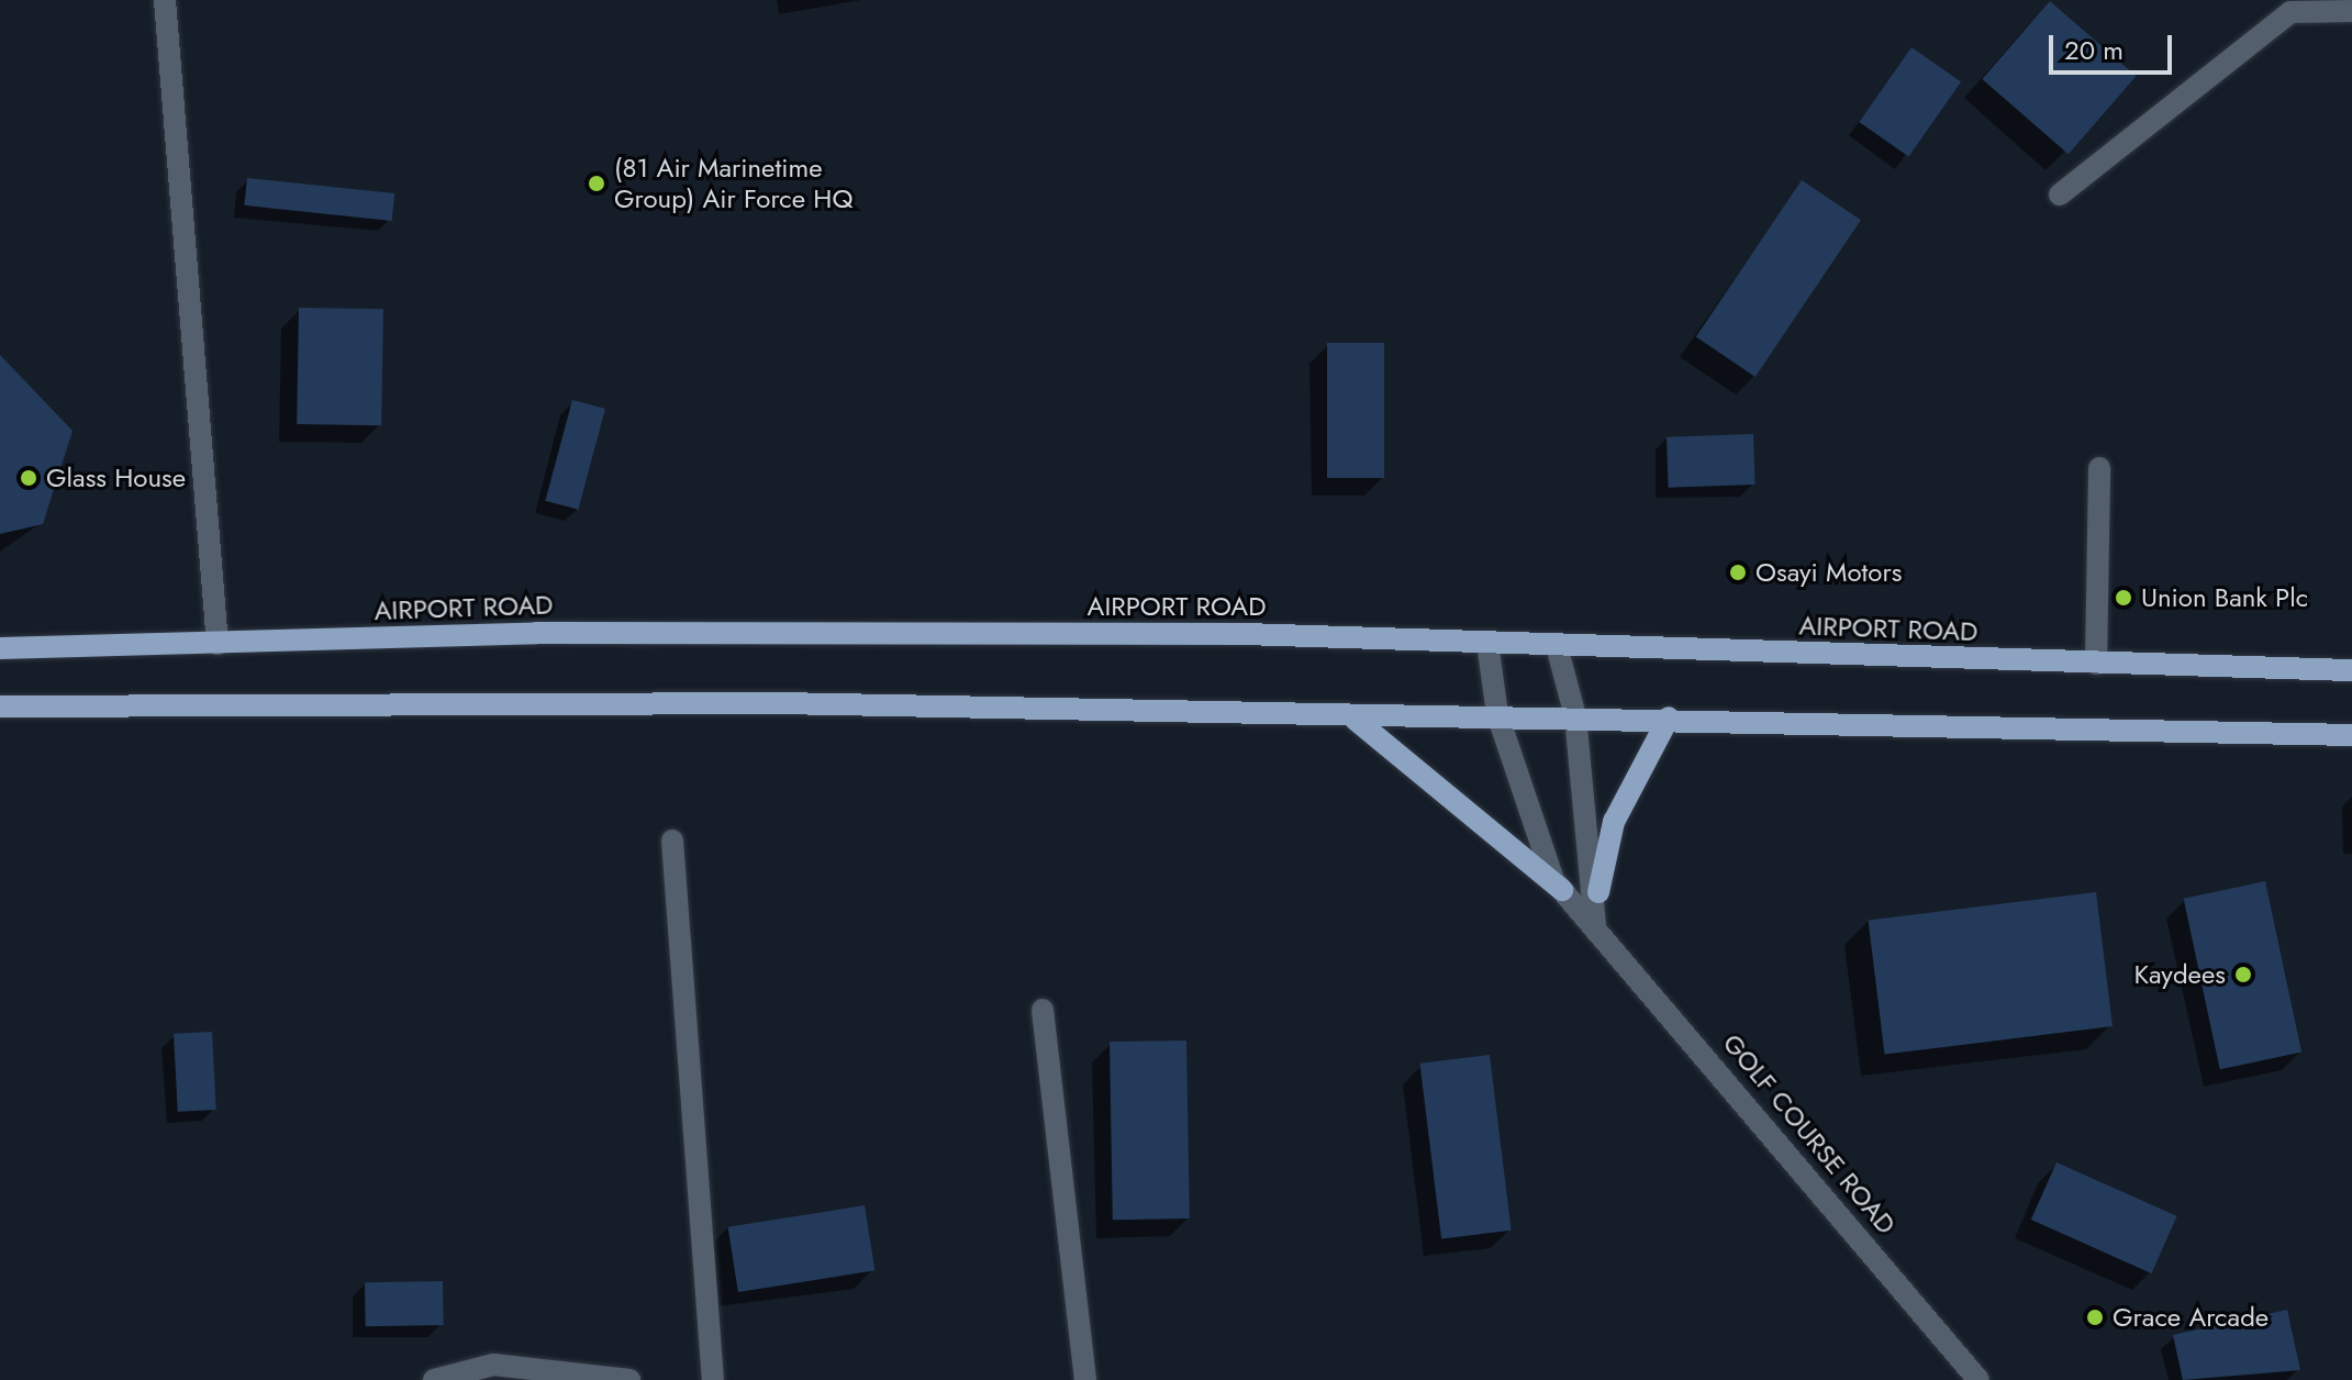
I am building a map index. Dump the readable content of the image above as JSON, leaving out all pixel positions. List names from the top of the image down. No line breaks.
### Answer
{"streets":{"main road":["AIRPORT ROAD"],"street":["GOLF COURSE ROAD"]},"crossings":[["AIRPORT ROAD","GOLF COURSE ROAD"]],"places":["(81 Air Marinetime Group) Air Force HQ","Glass House","Osayi Motors","Union Bank Plc","Kaydees","Grace Arcade"],"scale_bar":"20 m"}
